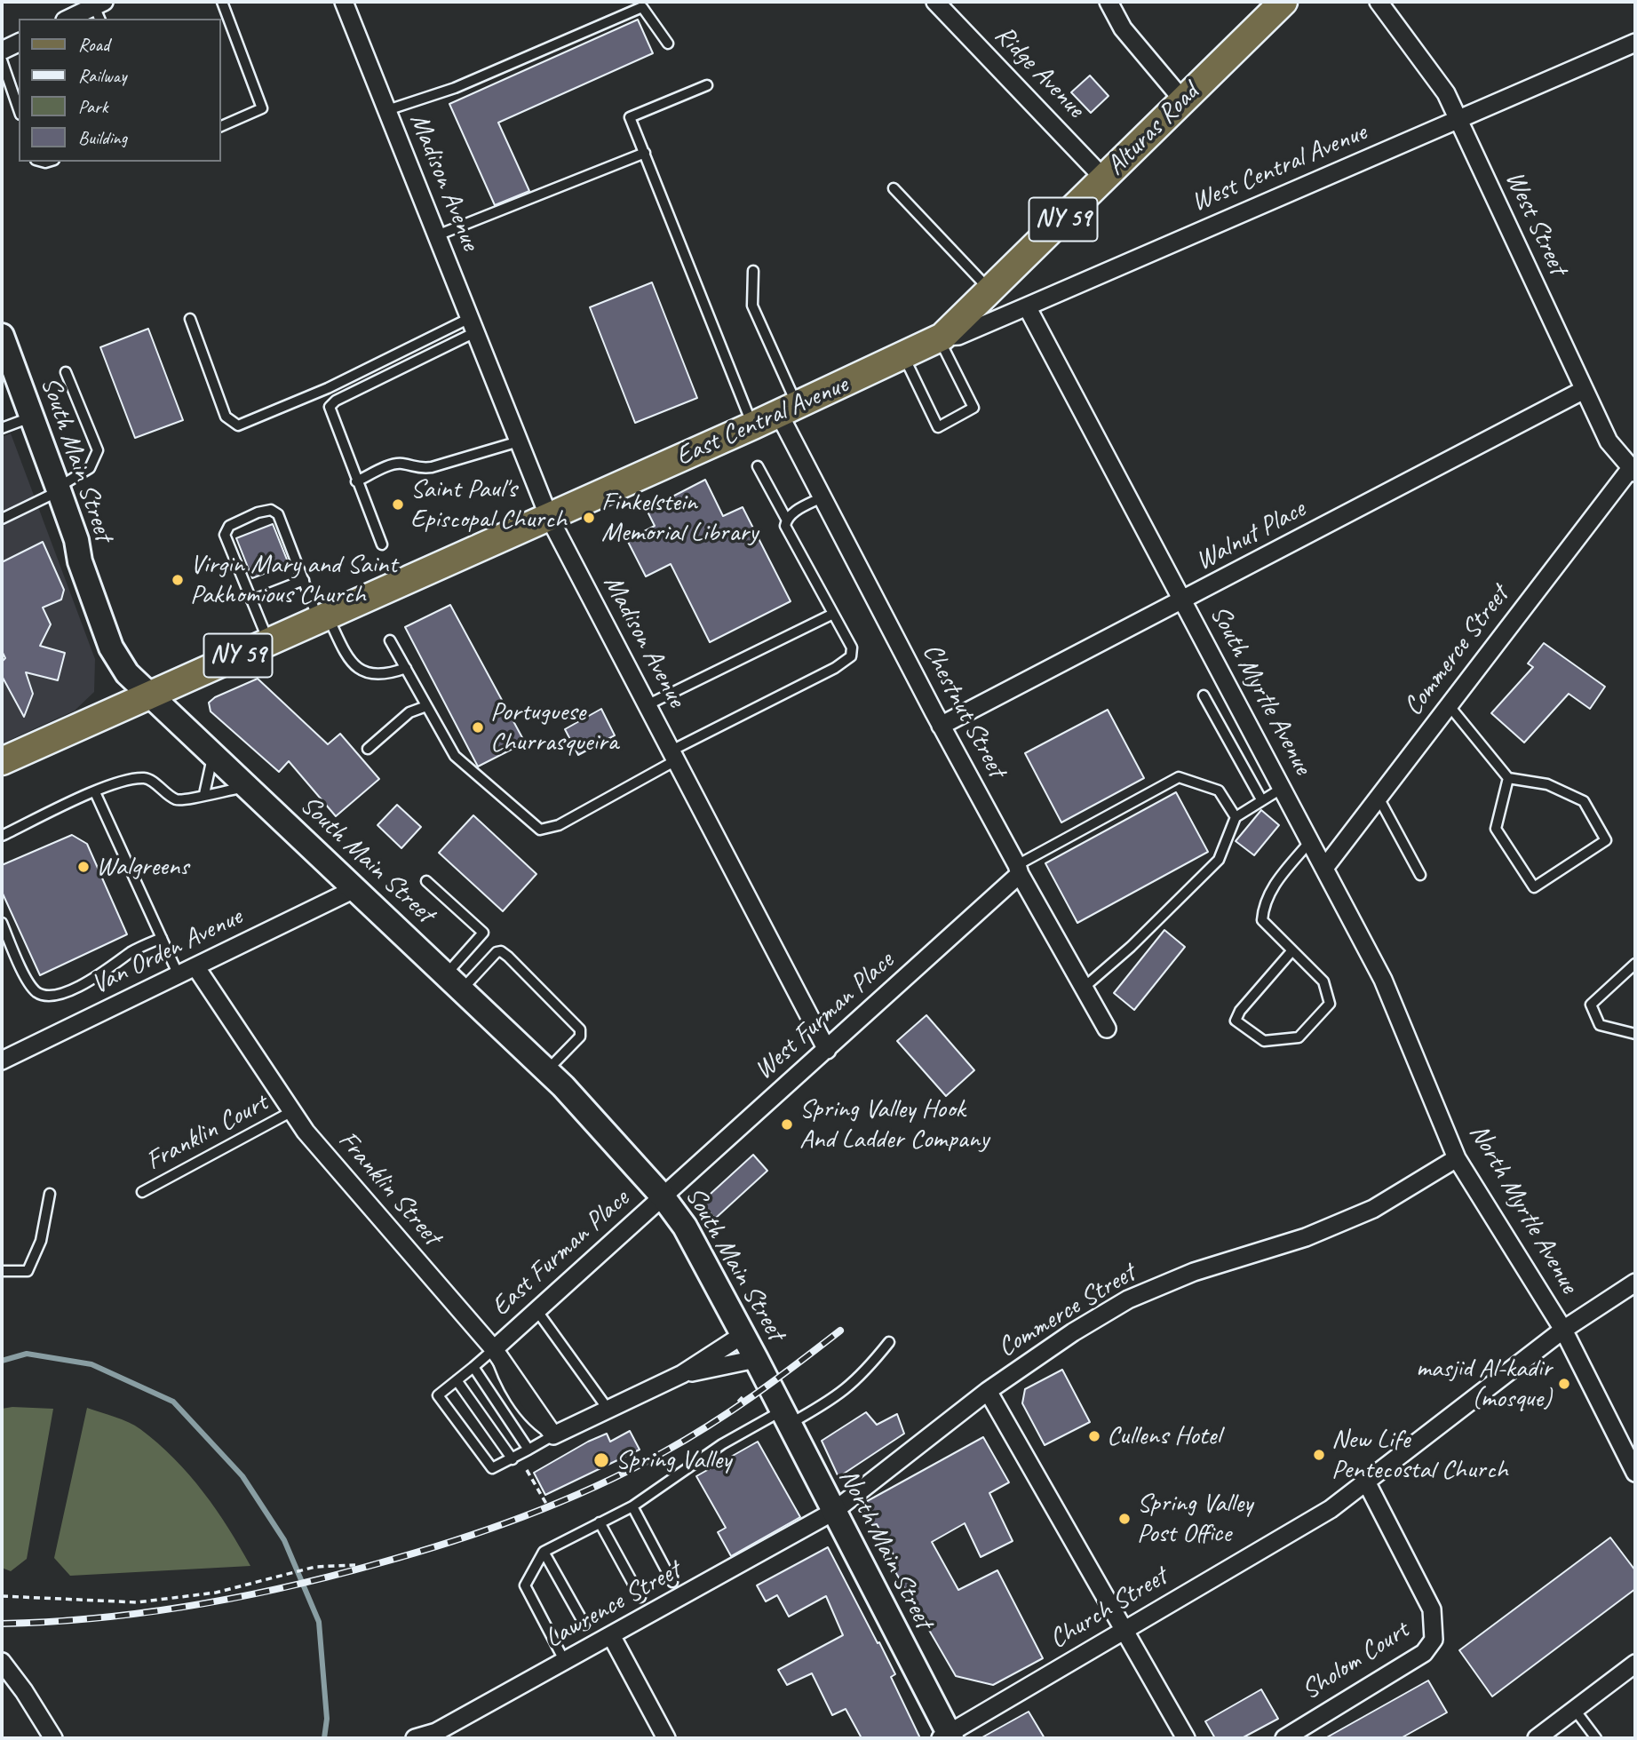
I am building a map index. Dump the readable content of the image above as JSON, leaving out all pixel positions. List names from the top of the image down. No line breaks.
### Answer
{"streets":{"main road":["Alturas Road","NY 59","East Central Avenue","South Main Street","North Main Street"],"street":["Ridge Avenue","West Central Avenue","Madison Avenue","West Street","Walnut Place","Commerce Street","South Myrtle Avenue","Chestnut Street","Van Orden Avenue","West Furman Place","Franklin Street","North Myrtle Avenue","East Furman Place","Lawrence Street","Church Street","Sholom Court"],"lane":["Franklin Court"]},"crossings":[["Ridge Avenue","Alturas Road"],["Alturas Road","West Central Avenue"],["Alturas Road","East Central Avenue"],["West Central Avenue","West Street"],["West Central Avenue","East Central Avenue"],["West Central Avenue","South Myrtle Avenue"],["Madison Avenue","East Central Avenue"],["Madison Avenue","West Furman Place"],["West Street","Walnut Place"],["West Street","Commerce Street"],["East Central Avenue","South Main Street"],["East Central Avenue","Chestnut Street"],["South Main Street","Van Orden Avenue"],["South Main Street","West Furman Place"],["South Main Street","East Furman Place"],["South Main Street","North Main Street"],["Walnut Place","South Myrtle Avenue"],["Walnut Place","Chestnut Street"],["Commerce Street","South Myrtle Avenue"],["Commerce Street","North Myrtle Avenue"],["Commerce Street","North Main Street"],["Commerce Street","Lawrence Street"],["South Myrtle Avenue","North Myrtle Avenue"],["Chestnut Street","West Furman Place"],["Van Orden Avenue","Franklin Street"],["West Furman Place","East Furman Place"],["Franklin Court","Franklin Street"],["Franklin Street","East Furman Place"],["North Myrtle Avenue","Church Street"],["North Main Street","Lawrence Street"],["North Main Street","Church Street"],["Church Street","Sholom Court"]],"places":["Saint Paul's Episcopal Church","Finkelstein Memorial Library","Virgin Mary and Saint Pakhomious Church","Portuguese Churrasqueira","Walgreens","Spring Valley Hook And Ladder Company","masjid Al-kadir (mosque)","Cullens Hotel","New Life Pentecostal Church","Spring Valley","Spring Valley Post Office"],"legend":["Road","Railway","Park","Building"]}
